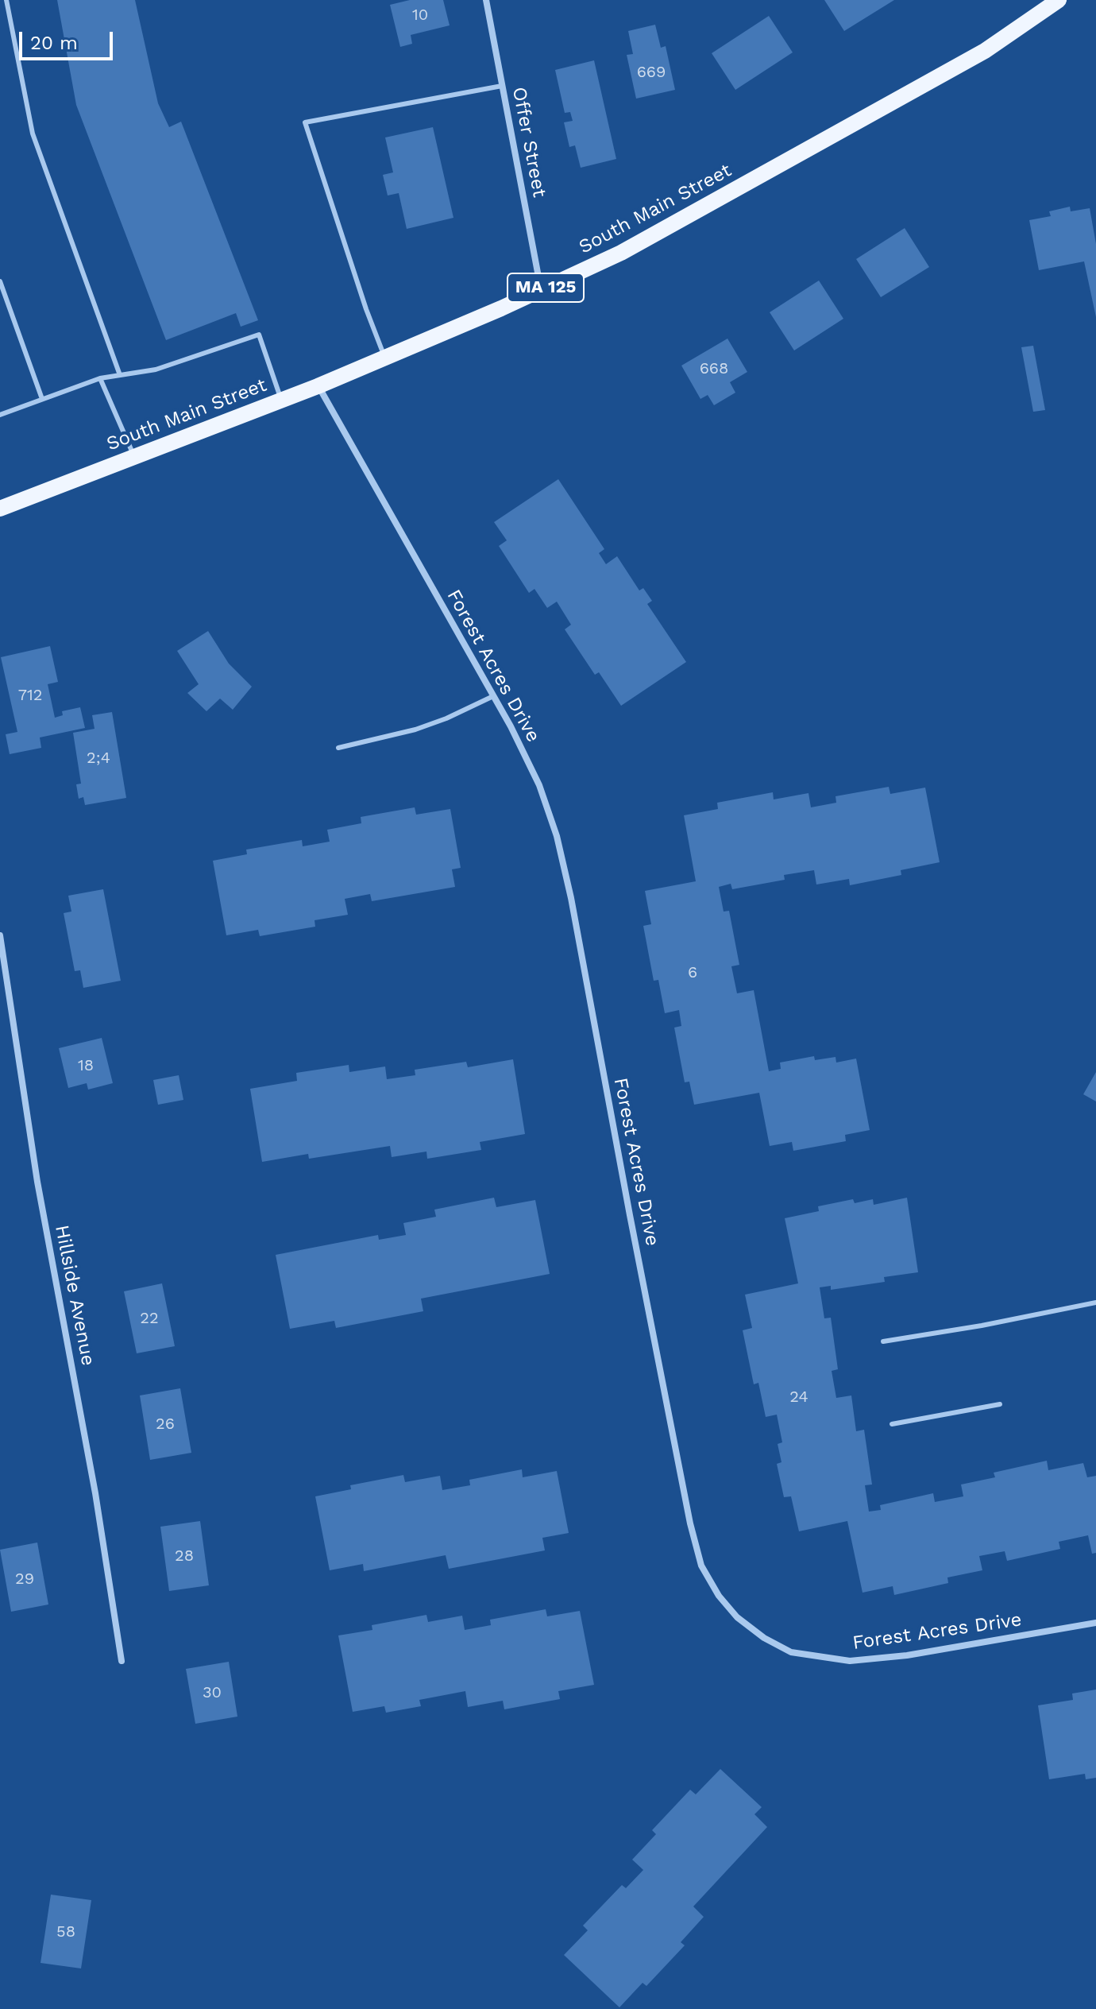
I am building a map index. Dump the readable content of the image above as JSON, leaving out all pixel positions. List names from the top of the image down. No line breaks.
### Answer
{"streets":{"main road":["South Main Street","MA 125"],"street":["Offer Street","Forest Acres Drive","Hillside Avenue"]},"crossings":[["Offer Street","South Main Street"],["South Main Street","Forest Acres Drive"]],"house_numbers":["10","669","668","712","2;4","6","18","22","24","26","28","29","30","58"],"scale_bar":"20 m"}
